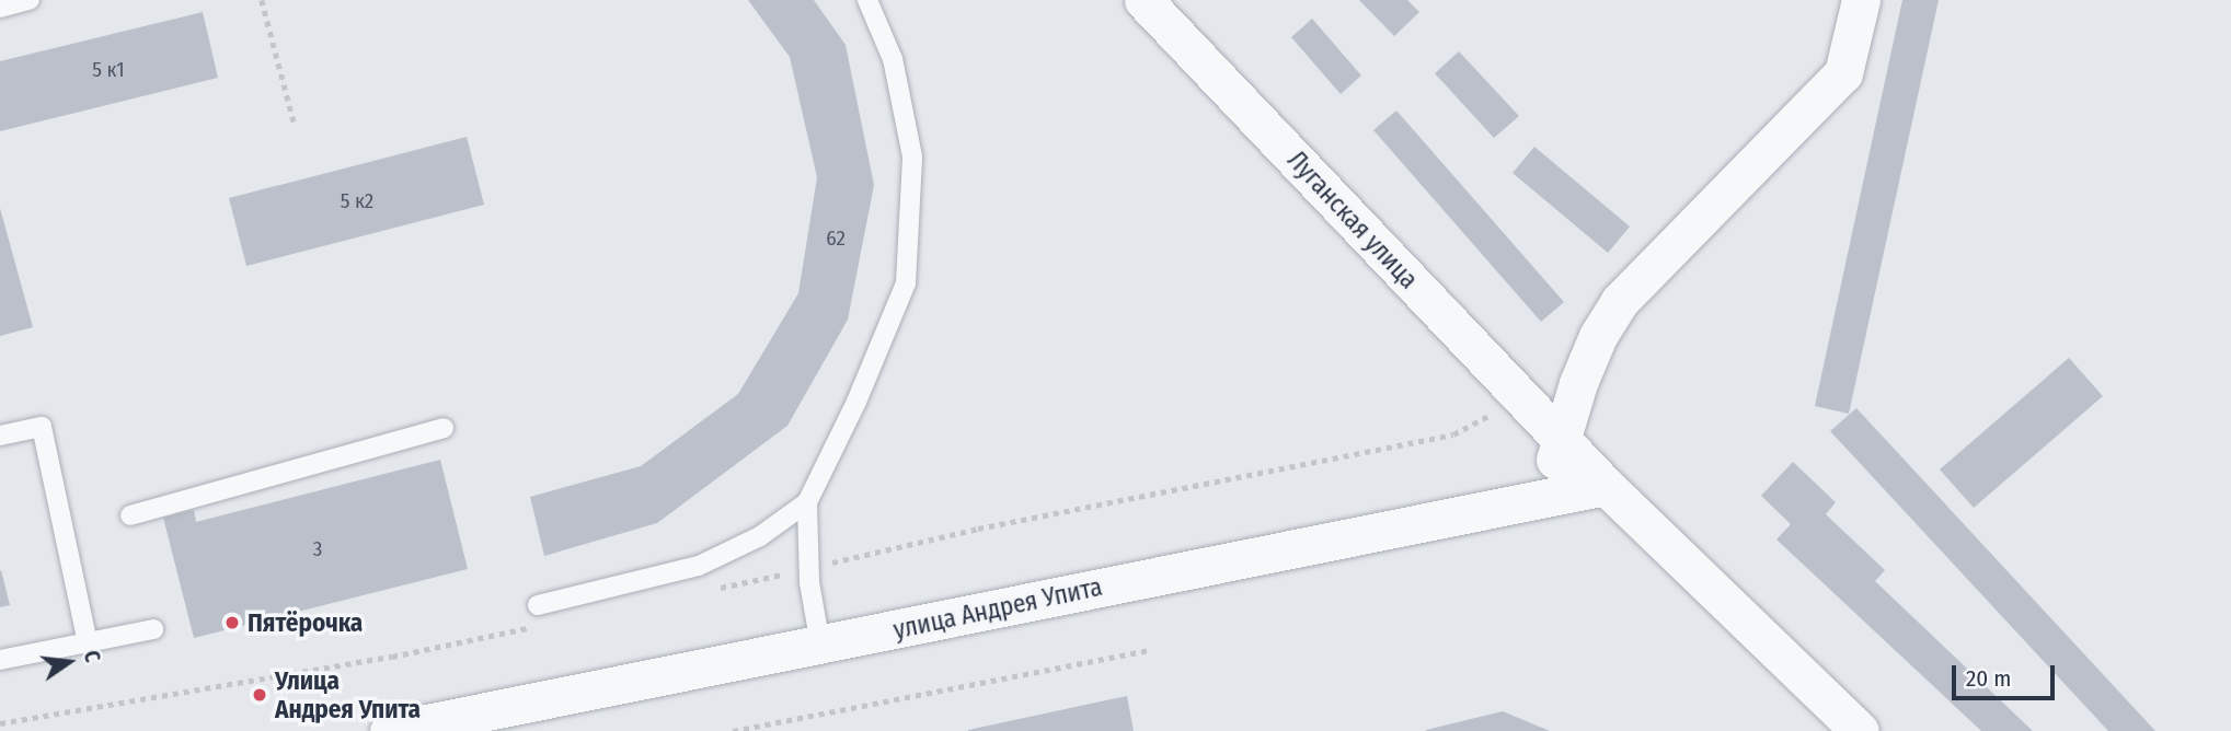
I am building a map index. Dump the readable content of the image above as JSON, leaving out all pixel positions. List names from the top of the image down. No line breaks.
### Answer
{"streets":{"street":["Луганская улица","улица Андрея Упита"]},"crossings":[["Луганская улица","улица Андрея Упита"]],"places":["Пятёрочка","Улица Андрея Упита"],"house_numbers":["5 к1","5 к2","62","3"],"scale_bar":"20 m","north":"right"}
